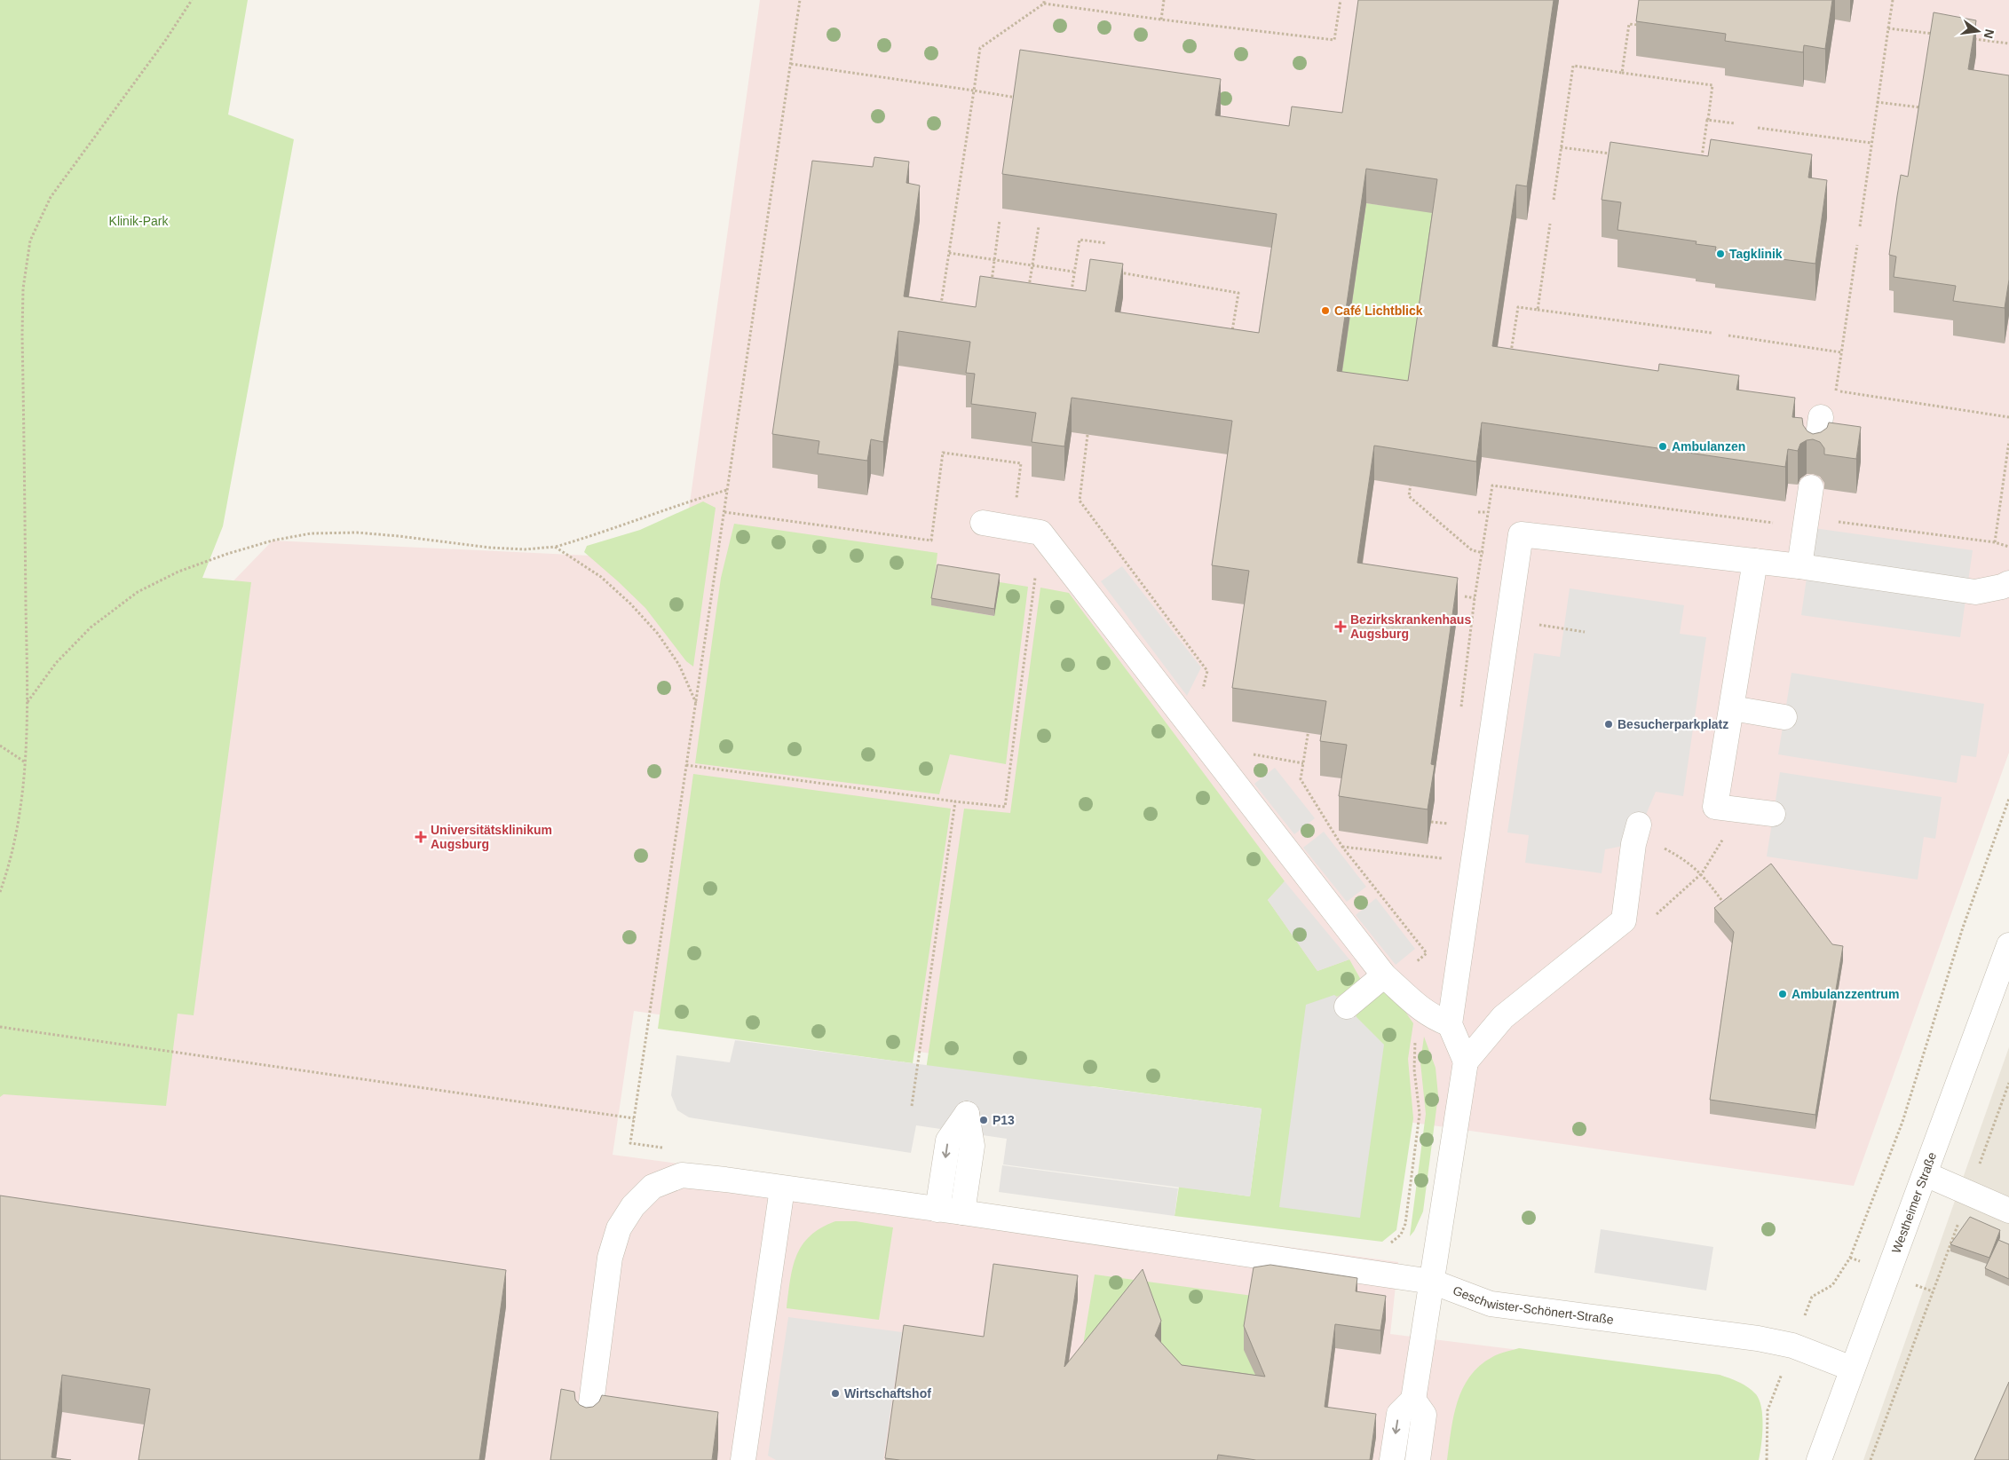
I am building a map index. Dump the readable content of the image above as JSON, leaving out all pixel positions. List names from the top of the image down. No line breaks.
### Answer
{"streets":{"street":["Westheimer Straße","Geschwister-Schönert-Straße"]},"crossings":[["Westheimer Straße","Geschwister-Schönert-Straße"]],"parks":["Klinik-Park"],"places":{"other":["Tagklinik","Café Lichtblick","Ambulanzen","Besucherparkplatz","Ambulanzzentrum","P13","Wirtschaftshof"],"health":["Bezirkskrankenhaus Augsburg","Universitätsklinikum Augsburg"]},"north":"right"}
